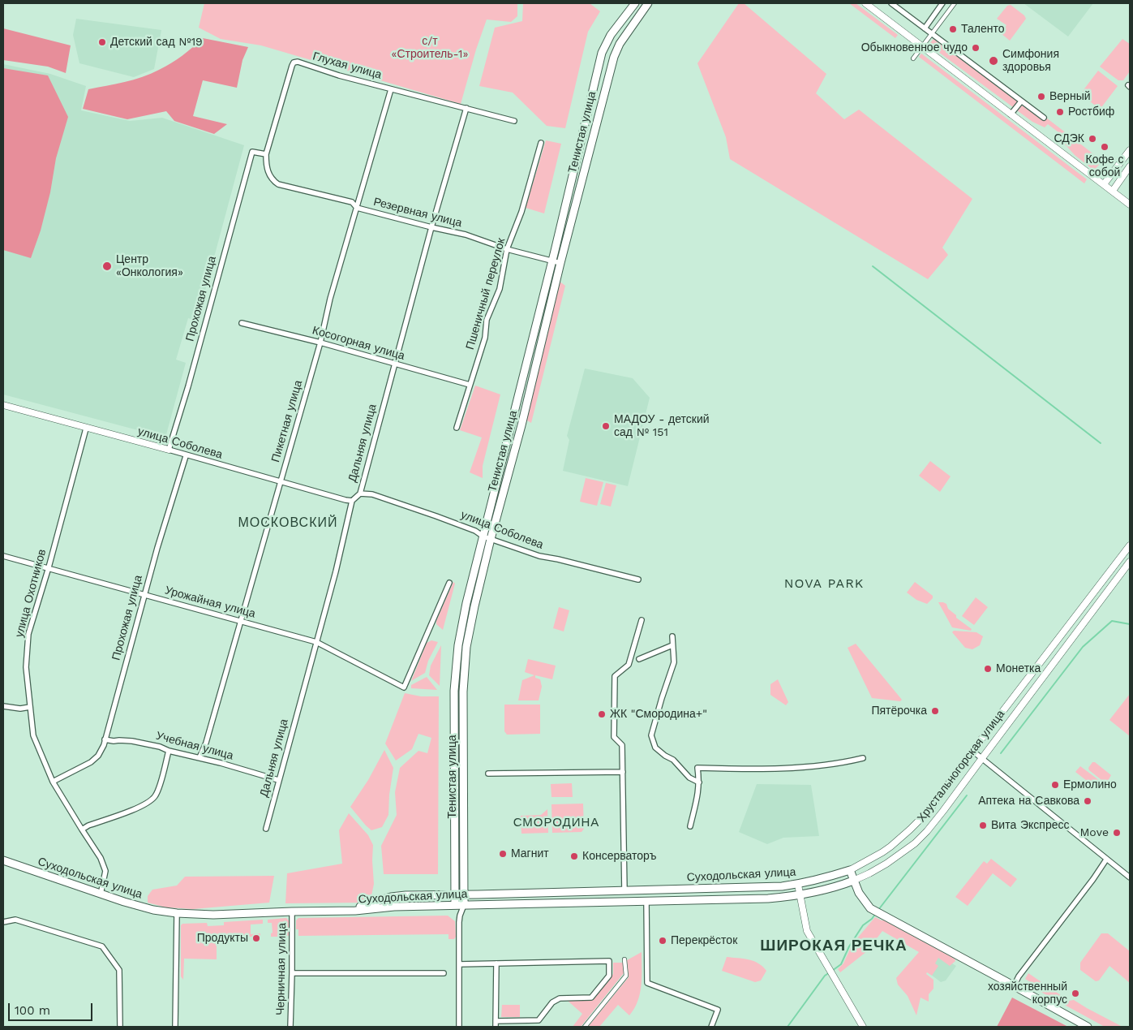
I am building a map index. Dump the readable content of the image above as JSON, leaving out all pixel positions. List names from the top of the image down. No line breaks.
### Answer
{"streets":{"main road":["Тенистая улица","Хрустальногорская улица","Суходольская улица"],"street":["Глухая улица","Резервная улица","Пшеничный переулок","Прохожая улица","Косогорная улица","Пикетная улица","улица Соболева","Дальняя улица","улица Охотников","Урожайная улица","Учебная улица","Черничная улица"]},"crossings":[["Глухая улица","Резервная улица"],["Глухая улица","Прохожая улица"],["Глухая улица","Пикетная улица"],["Глухая улица","Дальняя улица"],["Тенистая улица","Резервная улица"],["Тенистая улица","улица Соболева"],["Тенистая улица","Суходольская улица"],["Резервная улица","Пшеничный переулок"],["Резервная улица","Пикетная улица"],["Резервная улица","Дальняя улица"],["Пшеничный переулок","Косогорная улица"],["Прохожая улица","улица Соболева"],["Прохожая улица","улица Охотников"],["Прохожая улица","Урожайная улица"],["Прохожая улица","Учебная улица"],["Косогорная улица","Пикетная улица"],["Косогорная улица","Дальняя улица"],["Пикетная улица","улица Соболева"],["Пикетная улица","Урожайная улица"],["Пикетная улица","Учебная улица"],["улица Соболева","Дальняя улица"],["улица Соболева","улица Охотников"],["Дальняя улица","Урожайная улица"],["Дальняя улица","Учебная улица"],["улица Охотников","Урожайная улица"],["улица Охотников","Суходольская улица"],["Хрустальногорская улица","Суходольская улица"],["Суходольская улица","Черничная улица"]],"districts":["МОСКОВСКИЙ","NOVA PARK","СМОРОДИНА","ШИРОКАЯ РЕЧКА"],"parks":["с/т «Строитель-1»"],"places":["Таленто","Детский сад №19","Обыкновенное чудо","Симфония здоровья","Верный","Ростбиф","СДЭК","Кофе с собой","Центр «Онкология»","МАДОУ - детский сад № 151","Монетка","Пятёрочка","ЖК \"Смородина+\"","Ермолино","Аптека на Савкова","Вита Экспресс","Move","Магнит","Консерваторъ","Продукты","Перекрёсток","хозяйственный корпус"],"scale_bar":"100 m"}
